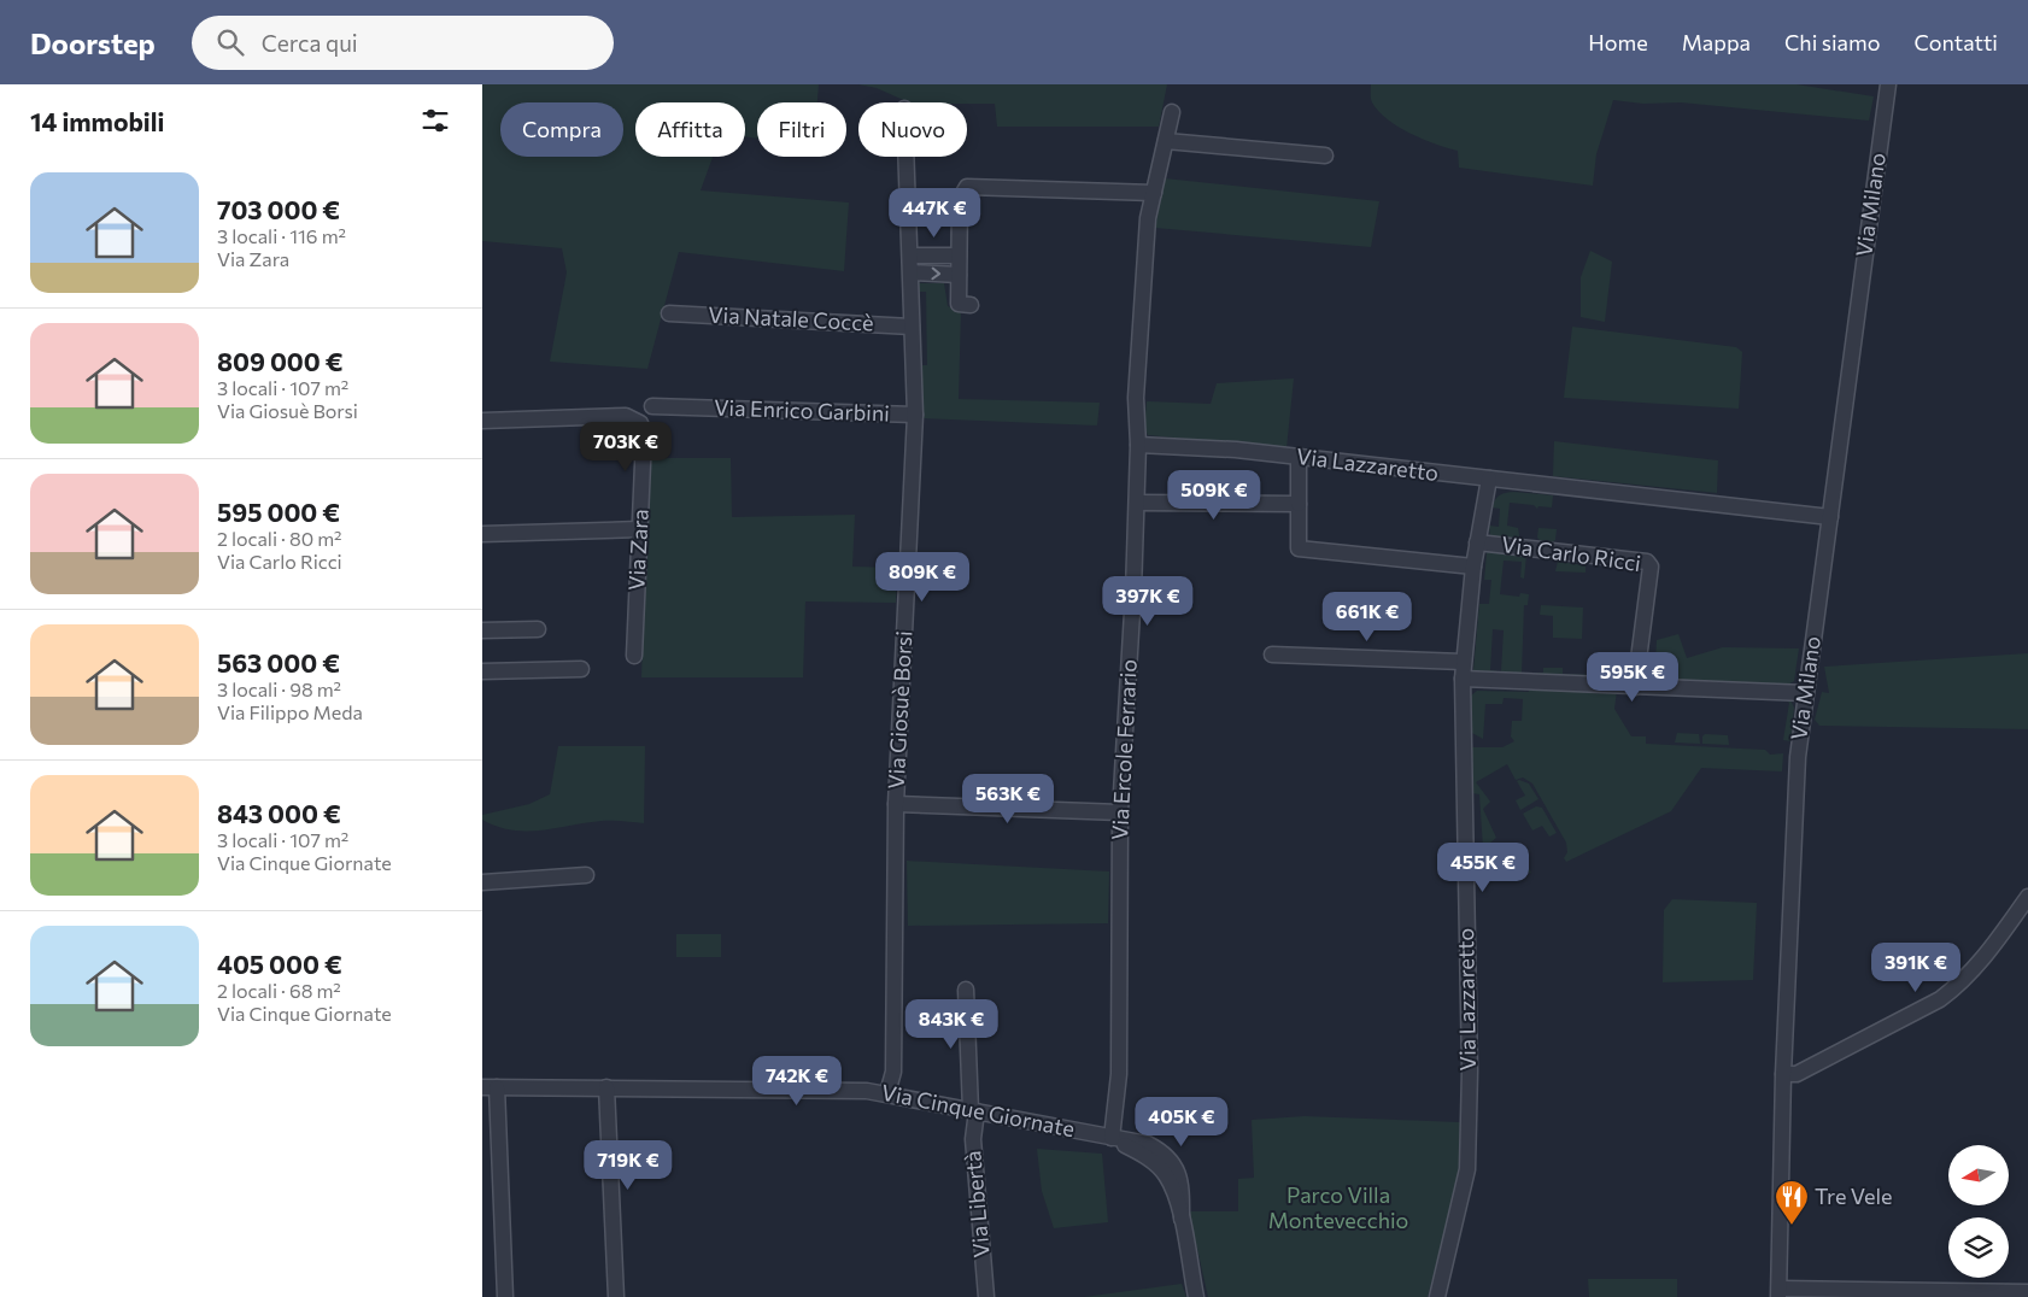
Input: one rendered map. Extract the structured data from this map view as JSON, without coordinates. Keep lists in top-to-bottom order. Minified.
{"streets":{"street":["Via Milano","Via Natale Coccè","Via Enrico Garbini","Via Lazzaretto","Via Zara","Via Carlo Ricci","Via Giosuè Borsi","Via Ercole Ferrario","Via Cinque Giornate","Via Libertà"]},"crossings":[["Via Milano","Via Lazzaretto"],["Via Natale Coccè","Via Giosuè Borsi"],["Via Enrico Garbini","Via Giosuè Borsi"],["Via Lazzaretto","Via Carlo Ricci"],["Via Lazzaretto","Via Ercole Ferrario"],["Via Giosuè Borsi","Via Cinque Giornate"],["Via Ercole Ferrario","Via Cinque Giornate"],["Via Cinque Giornate","Via Libertà"]],"parks":["Parco Villa Montevecchio"],"places":{"restaurant":["Tre Vele"]},"north":"left","page":{"header":"Doorstep","search":"Cerca qui","nav":["Home","Mappa","Chi siamo","Contatti"],"heading":"14 immobili","chip":["Compra","Affitta","Filtri","Nuovo"],"list":[{"name":"703 000 €","note":"3 locali · 116 m² · Via Zara"},{"name":"809 000 €","note":"3 locali · 107 m² · Via Giosuè Borsi"},{"name":"595 000 €","note":"2 locali · 80 m² · Via Carlo Ricci"},{"name":"563 000 €","note":"3 locali · 98 m² · Via Filippo Meda"},{"name":"843 000 €","note":"3 locali · 107 m² · Via Cinque Giornate"},{"name":"405 000 €","note":"2 locali · 68 m² · Via Cinque Giornate"}],"price":["447K €","703K €","509K €","809K €","397K €","661K €","595K €","563K €","455K €","391K €","843K €","742K €","405K €","719K €"]}}
